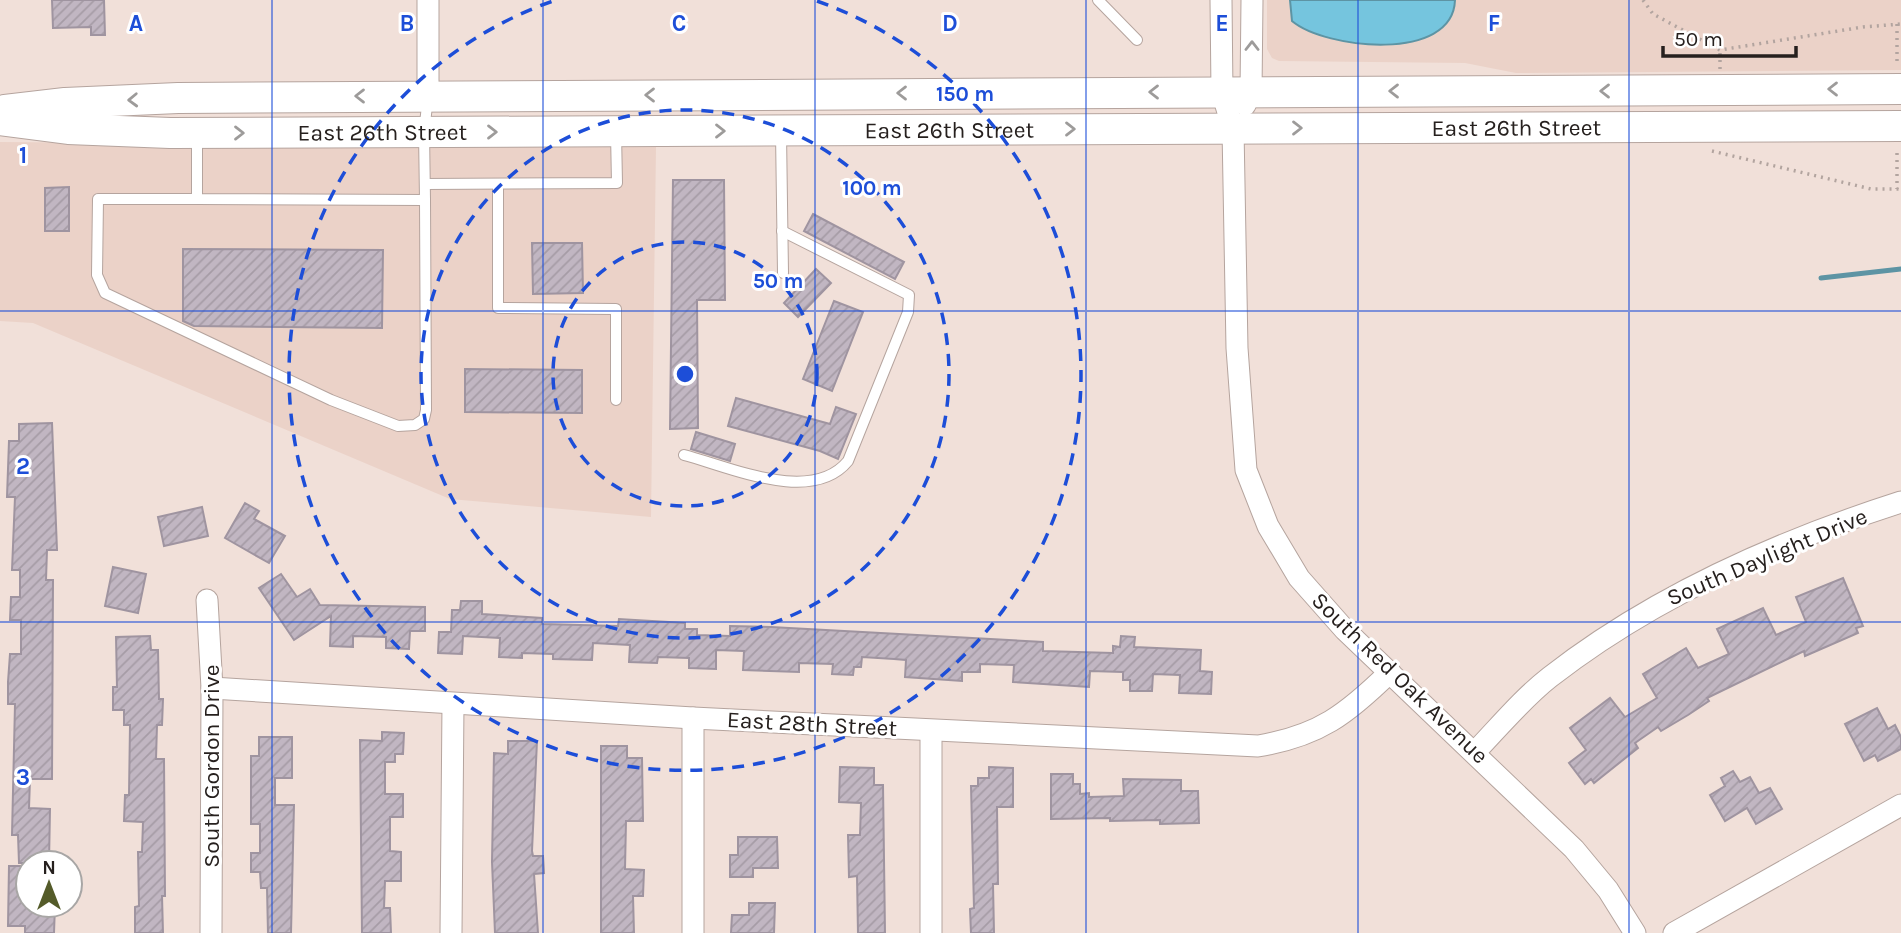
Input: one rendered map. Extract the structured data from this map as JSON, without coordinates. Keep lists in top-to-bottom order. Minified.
{"streets":{"main road":["East 26th Street"],"street":["South Daylight Drive","South Red Oak Avenue","East 28th Street","South Gordon Drive"]},"crossings":[["East 26th Street","South Red Oak Avenue"],["South Daylight Drive","South Red Oak Avenue"],["South Red Oak Avenue","East 28th Street"],["East 28th Street","South Gordon Drive"]],"scale_bar":"50 m","north":"top","grid":{"columns":["A","B","C","D","E","F"],"rows":["1","2","3"]},"rings":["150 m","100 m","50 m"]}
